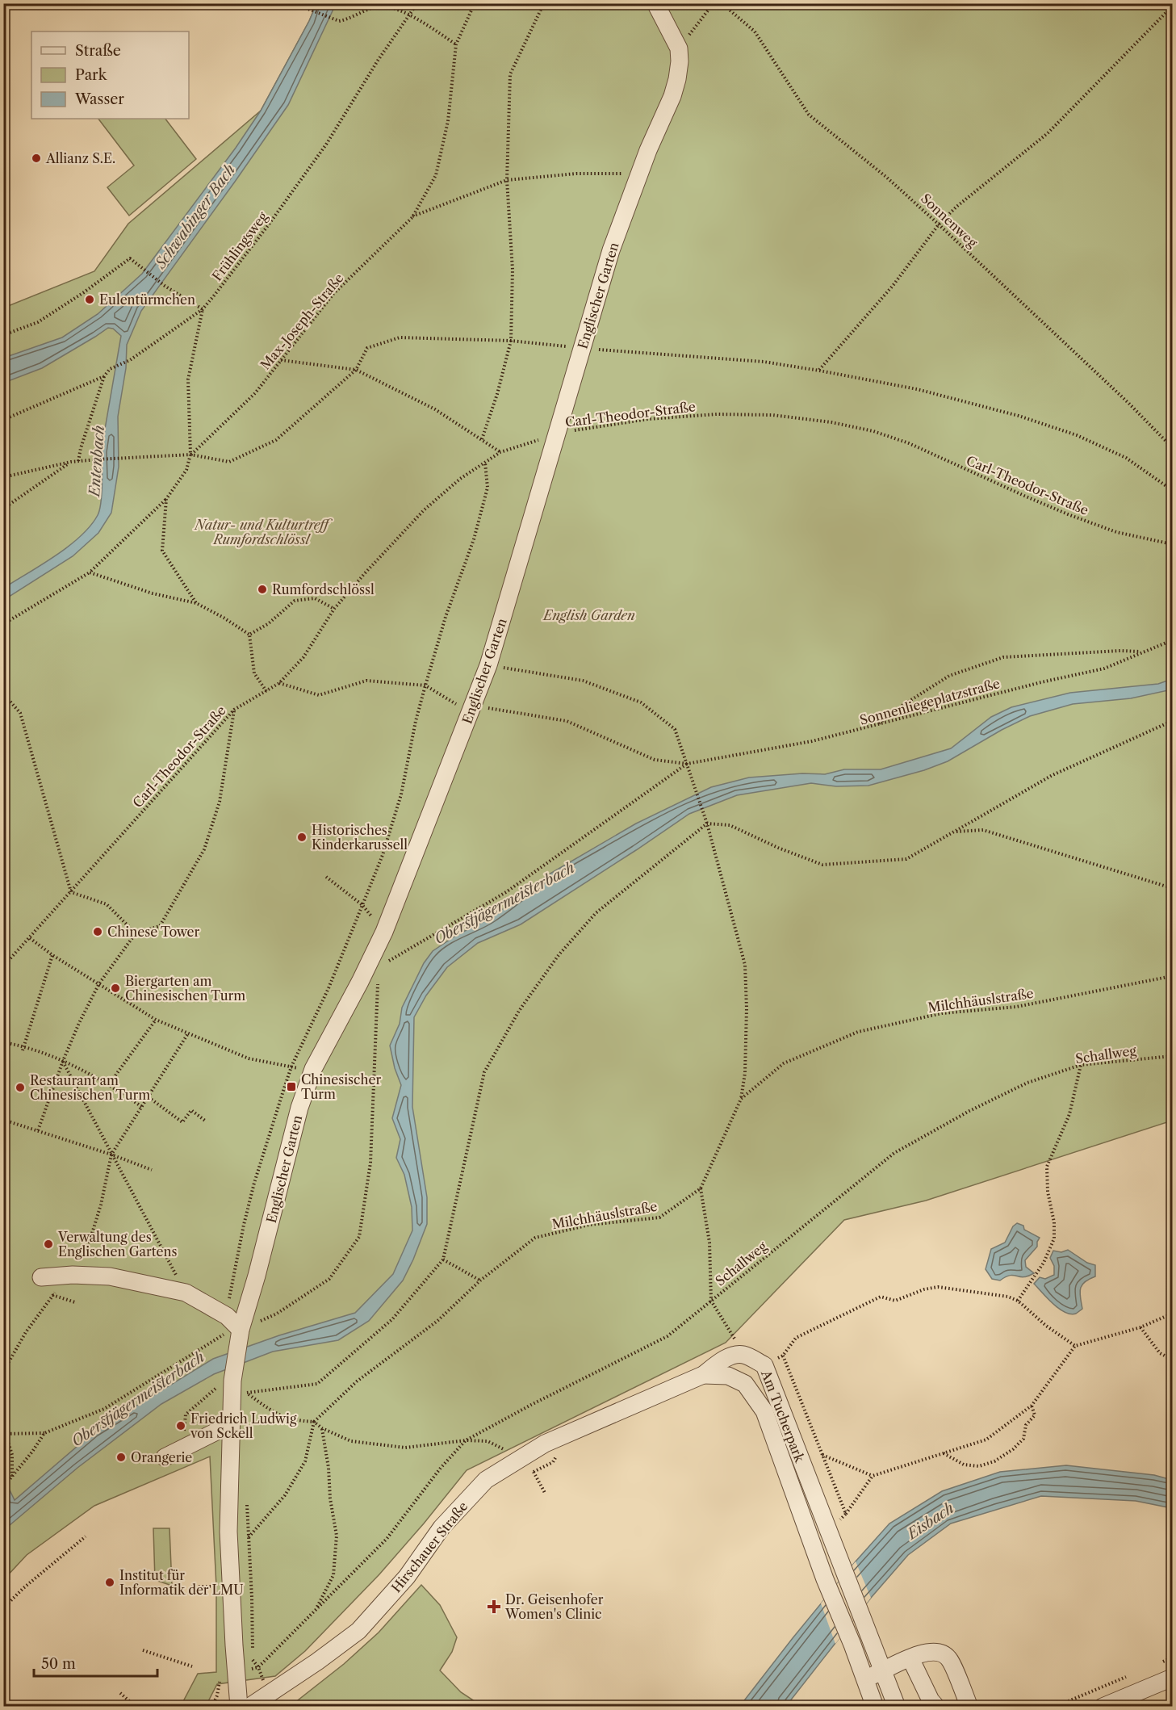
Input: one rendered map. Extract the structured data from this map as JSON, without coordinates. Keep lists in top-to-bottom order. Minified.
{"streets":{"street":["Englischer Garten","Am Tucherpark","Hirschauer Straße"],"path":["Sonnenweg","Frühlingsweg","Max-Joseph-Straße","Carl-Theodor-Straße","Sonnenliegeplatzstraße","Milchhäuslstraße","Schallweg"]},"crossings":[["Englischer Garten","Carl-Theodor-Straße"],["Milchhäuslstraße","Schallweg"],["Am Tucherpark","Hirschauer Straße"]],"water":["Schwabinger Bach","Entenbach","Oberstjägermeisterbach","Eisbach"],"parks":["Natur- und Kulturtreff Rumfordschlössl","English Garden"],"places":{"other":["Allianz S.E.","Eulentürmchen","Rumfordschlössl","Historisches Kinderkarussell","Chinese Tower","Biergarten am Chinesischen Turm","Restaurant am Chinesischen Turm","Verwaltung des Englischen Gartens","Friedrich Ludwig von Sckell","Orangerie","Institut für Informatik der LMU"],"transit":["Chinesischer Turm"],"health":["Dr. Geisenhofer Women's Clinic"]},"legend":["Straße","Park","Wasser"],"scale_bar":"50 m"}
